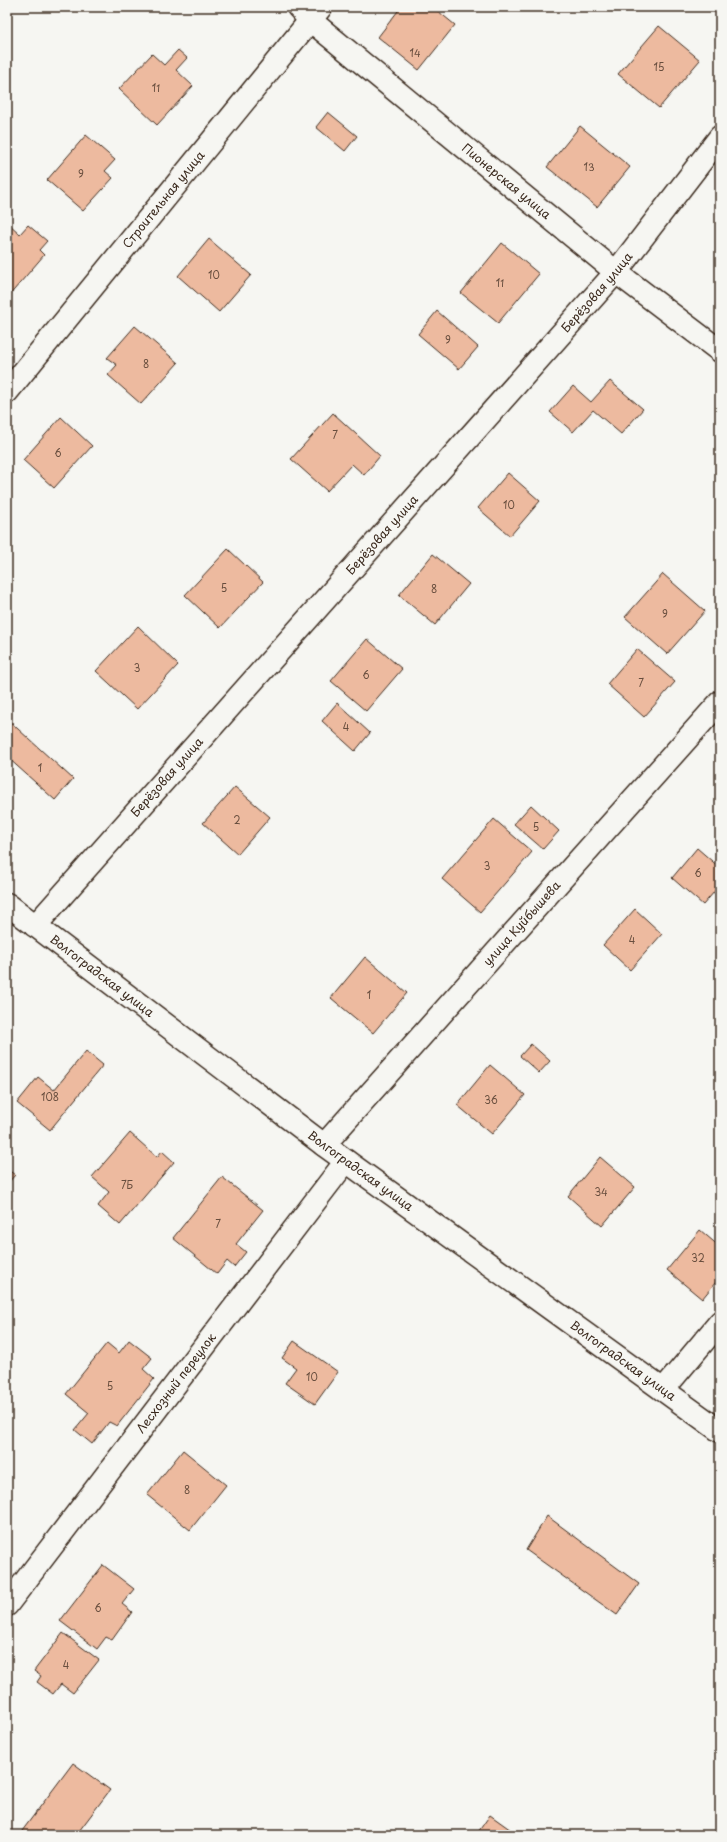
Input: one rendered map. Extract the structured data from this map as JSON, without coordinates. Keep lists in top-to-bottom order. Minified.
{"streets":{"street":["Пионерская улица","Строительная улица","Берёзовая улица","улица Куйбышева","Волгоградская улица","Лесхозный переулок"]},"crossings":[["Пионерская улица","Строительная улица"],["Пионерская улица","Берёзовая улица"],["Берёзовая улица","Волгоградская улица"],["улица Куйбышева","Волгоградская улица"],["Волгоградская улица","Лесхозный переулок"]],"house_numbers":["14","15","11","13","9","10","11","9","8","7","6","10","5","8","9","3","6","7","4","1","2","5","3","6","4","1","108","36","7Б","34","7","32","10","5","8","6","4"]}
